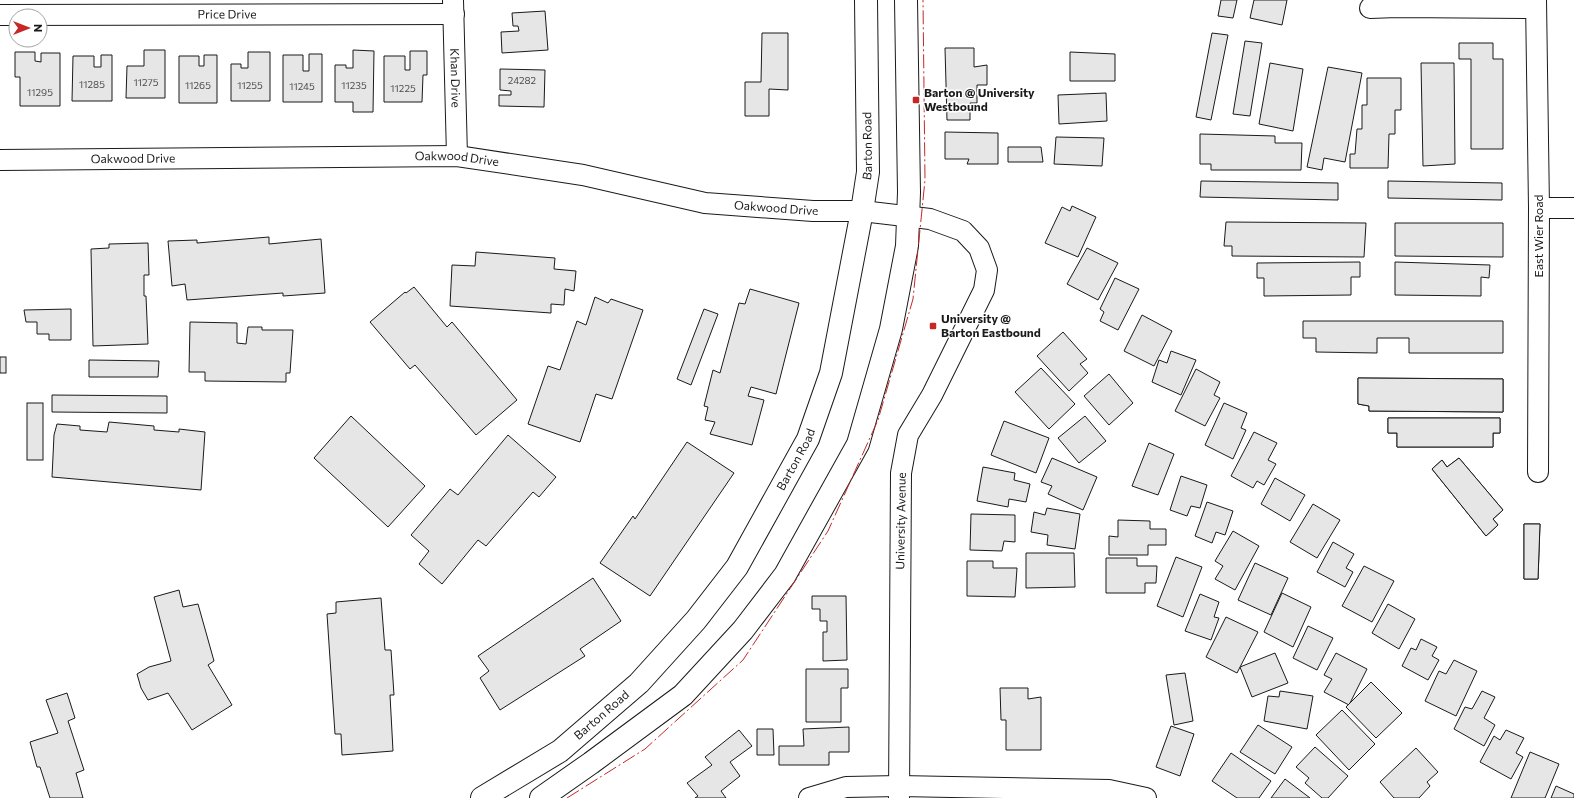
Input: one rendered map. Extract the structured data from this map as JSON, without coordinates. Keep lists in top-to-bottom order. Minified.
{"streets":{"main road":["Barton Road"],"street":["Price Drive","Khan Drive","Oakwood Drive","East Wier Road","University Avenue"]},"crossings":[["Price Drive","Khan Drive"],["Khan Drive","Oakwood Drive"],["Barton Road","Oakwood Drive"],["Oakwood Drive","University Avenue"]],"places":{"transit":["Barton @ University Westbound","University @ Barton Eastbound"]},"house_numbers":["24282","11275","11285","11265","11255","11235","11245","11225","11295"],"north":"right"}
